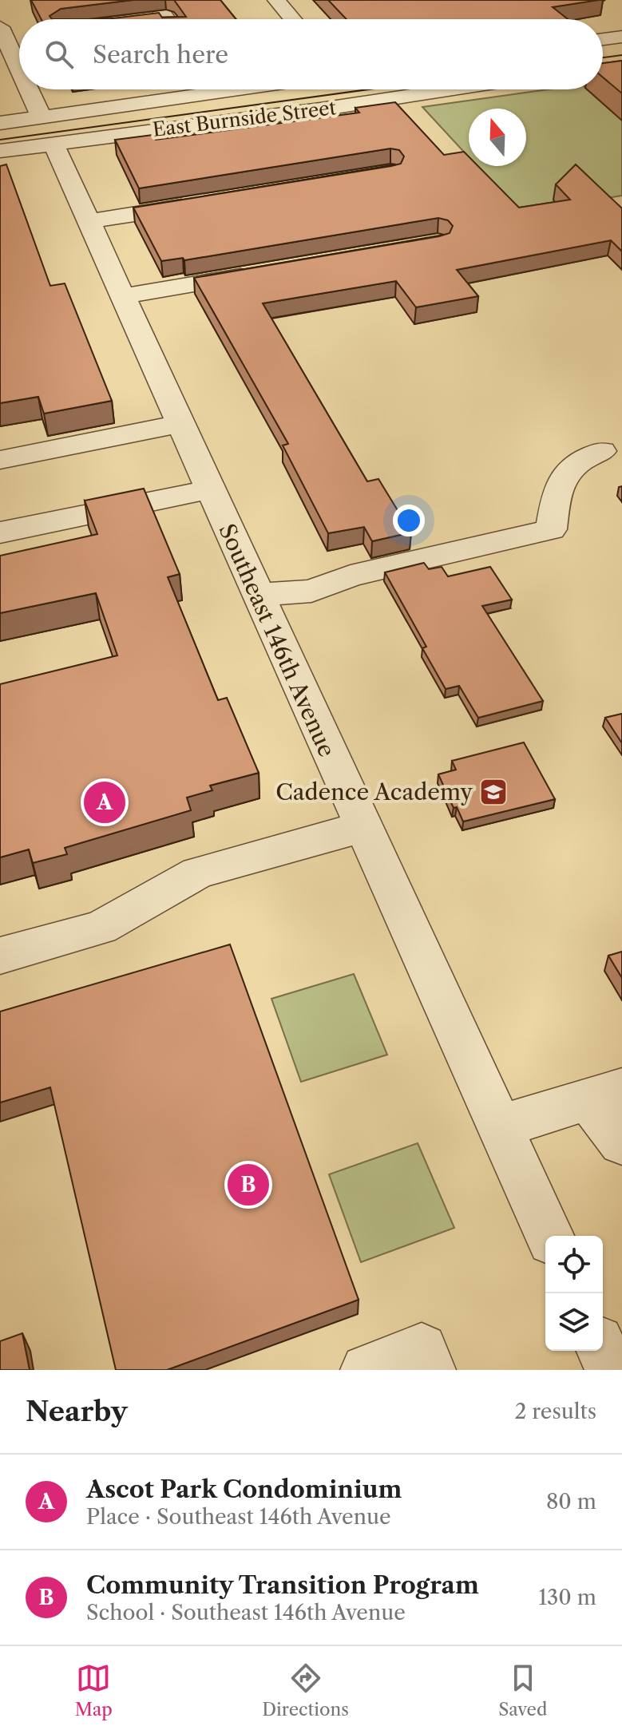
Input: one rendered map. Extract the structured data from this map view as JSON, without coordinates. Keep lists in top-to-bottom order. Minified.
{"streets":{"street":["East Burnside Street","Southeast 146th Avenue"]},"crossings":[["East Burnside Street","Southeast 146th Avenue"]],"places":{"school or university":["Cadence Academy"]},"north":"top","page":{"search":"Search here","pins":["A","B"],"heading":["Nearby","2 results"],"list":[{"mark":"A","name":"Ascot Park Condominium","note":"Place · Southeast 146th Avenue","value":"80 m"},{"mark":"B","name":"Community Transition Program","note":"School · Southeast 146th Avenue","value":"130 m"}],"nav":["Map","Directions","Saved"]}}
